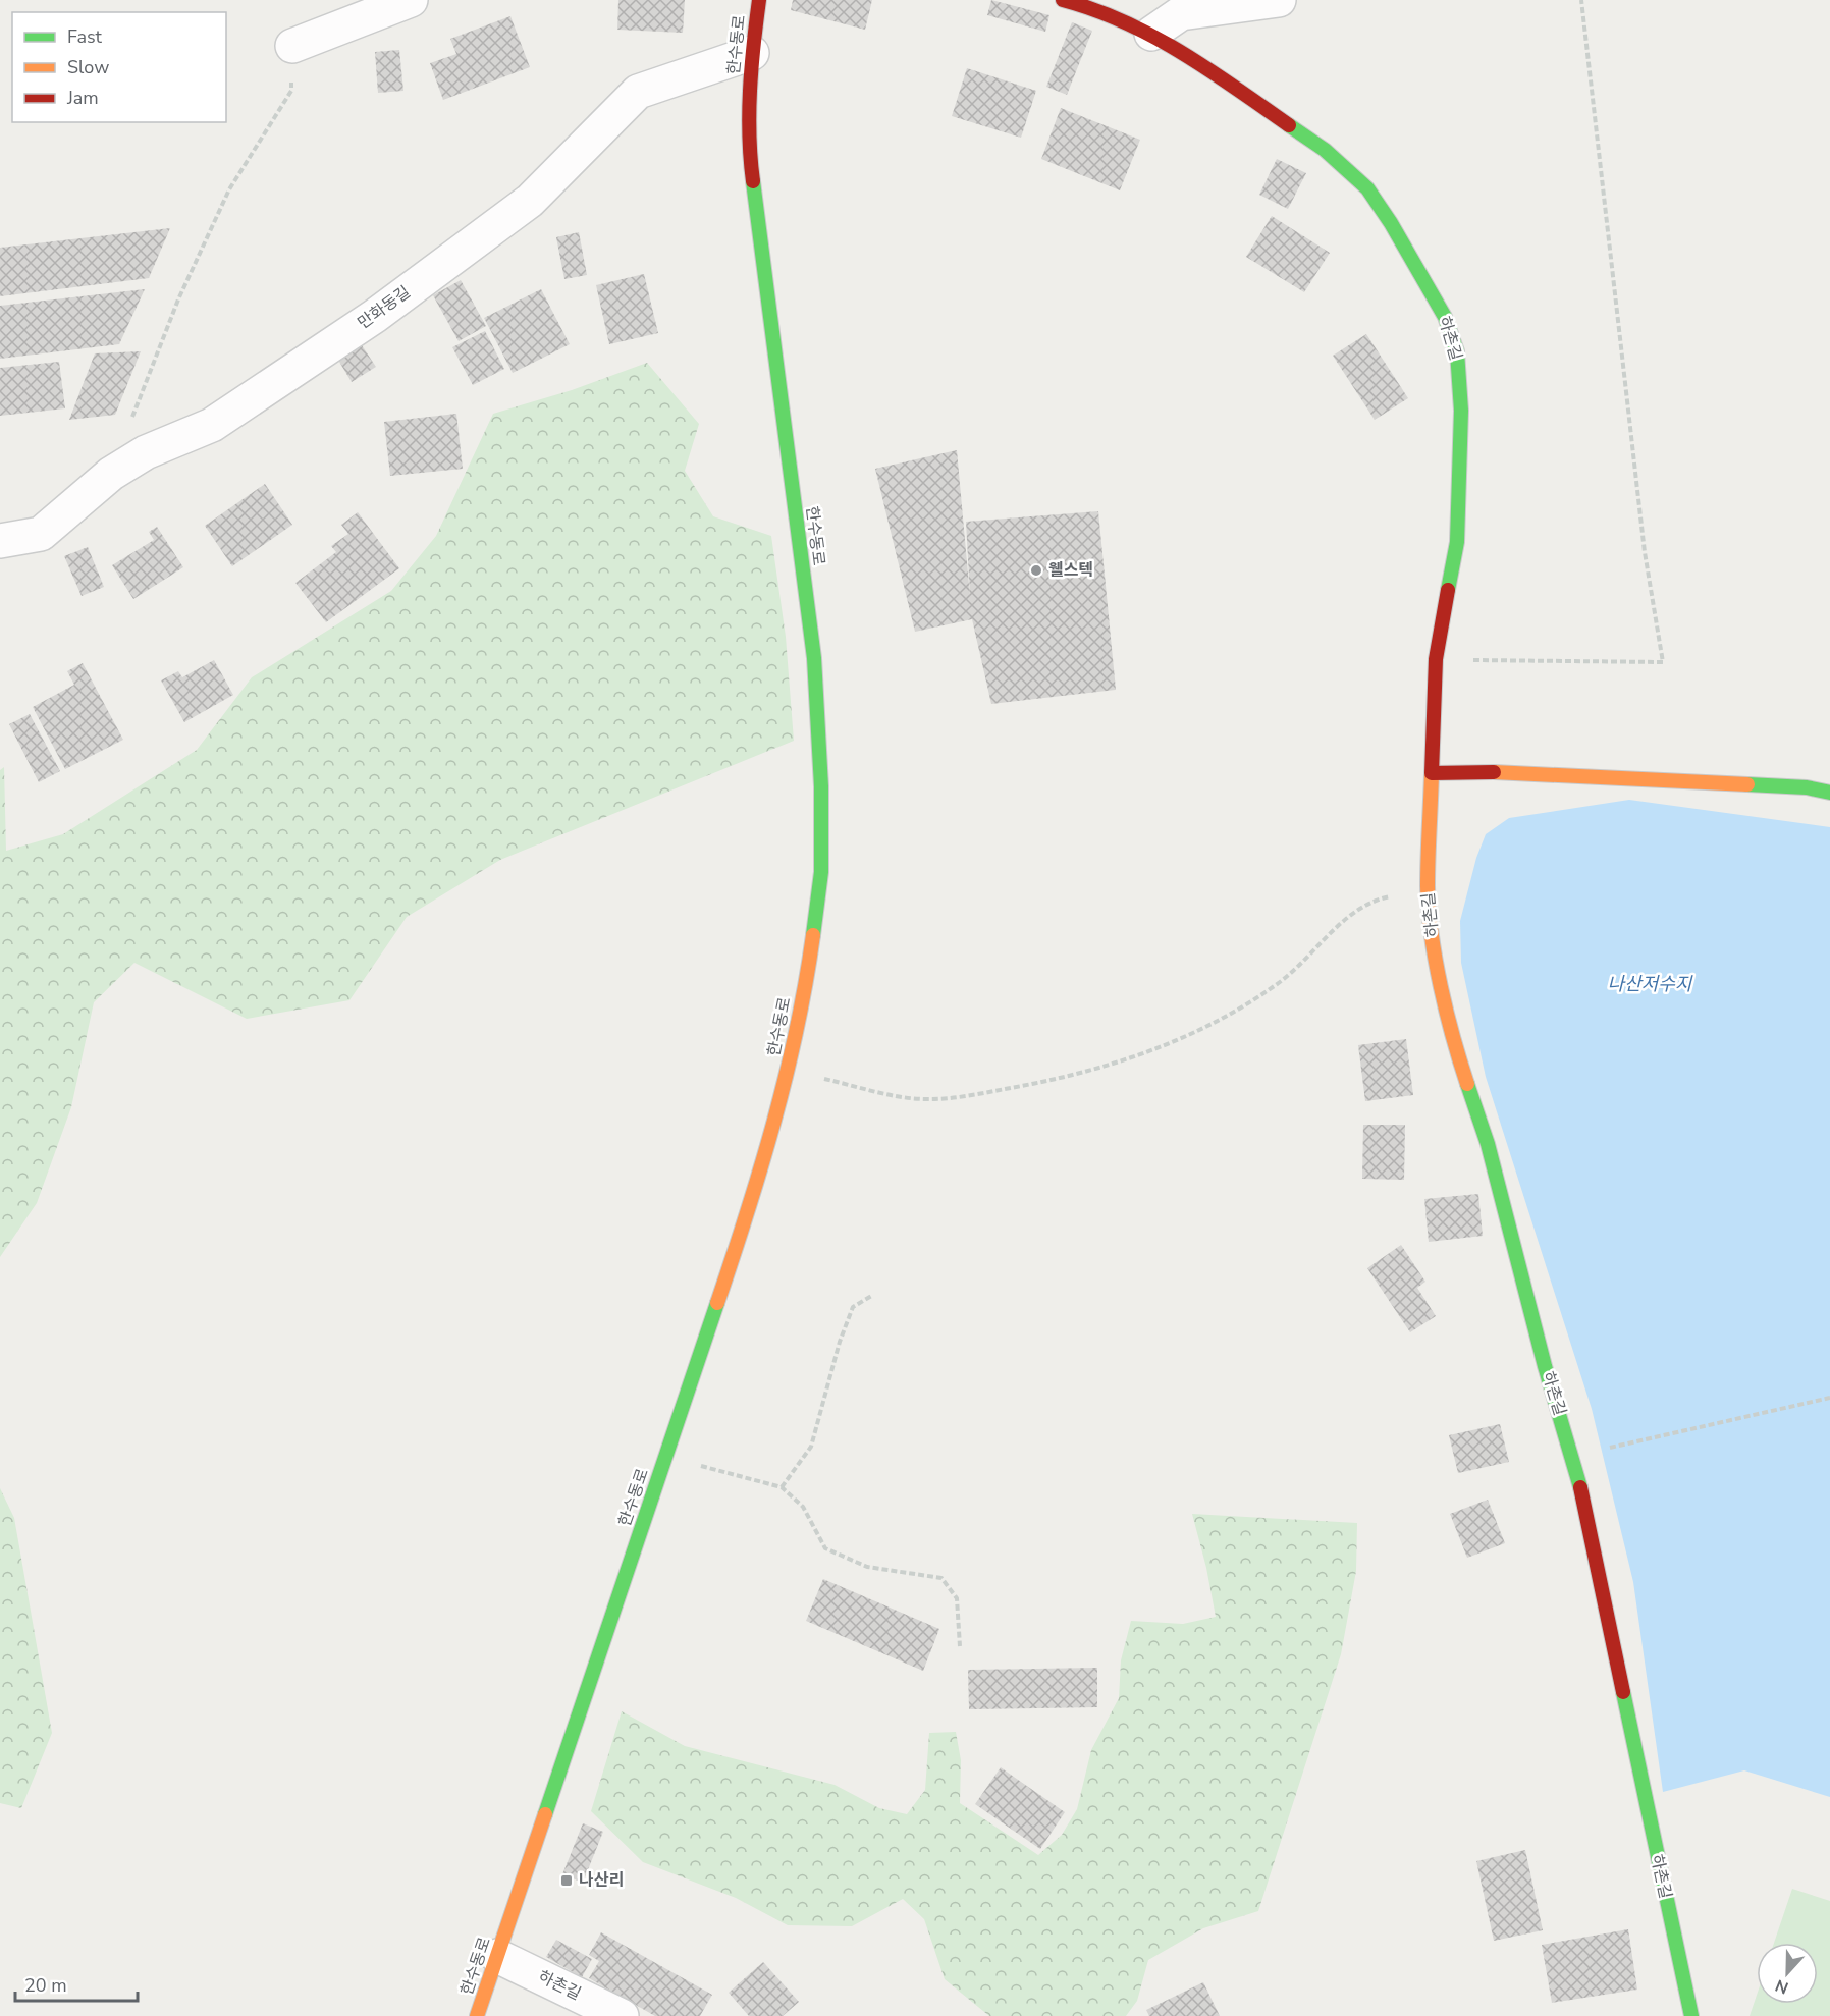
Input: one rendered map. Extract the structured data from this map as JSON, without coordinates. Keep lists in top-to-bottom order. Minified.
{"streets":{"street":["한수동로","만화동길","하촌길"]},"crossings":[["한수동로","만화동길"],["한수동로","하촌길"]],"water":["나산저수지"],"places":{"other":["웰스텍"],"transit":["나산리"]},"legend":["Fast","Slow","Jam"],"scale_bar":"20 m","north":"bottom"}
